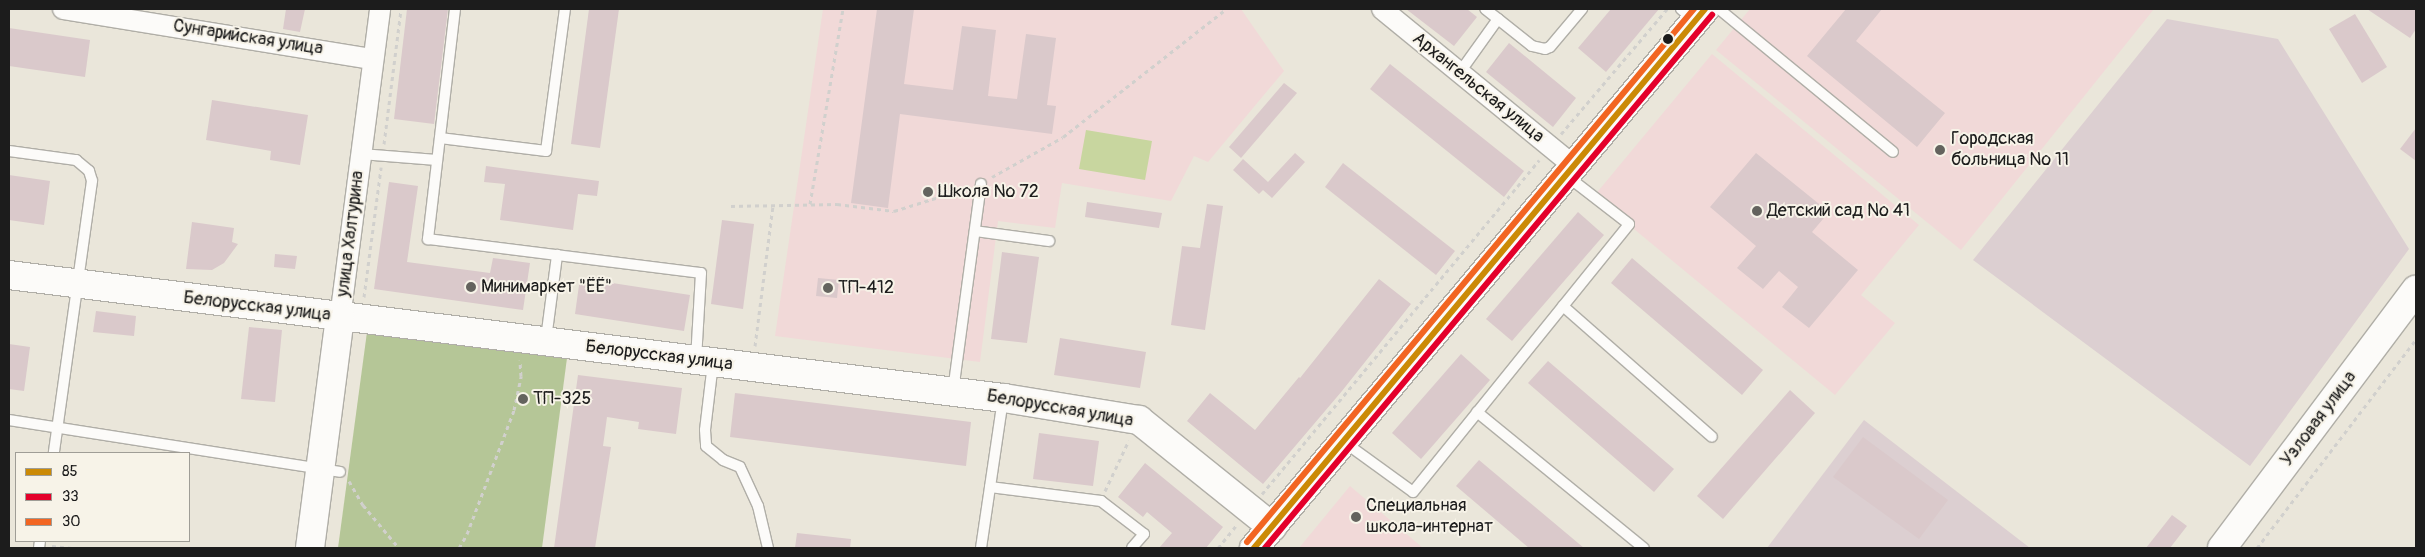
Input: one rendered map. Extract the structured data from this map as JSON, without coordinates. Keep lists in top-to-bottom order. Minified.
{"streets":{"street":["Сунгарийская улица","Архангельская улица","улица Халтурина","Белорусская улица","Узловая улица"]},"crossings":[["Сунгарийская улица","улица Халтурина"],["улица Халтурина","Белорусская улица"]],"places":["Городская больница № 11","Школа № 72","Детский сад № 41","Минимаркет \"ЁЁ\"","ТП-412","ТП-325","Специальная школа-интернат"],"lines":["transit line 85","transit line 30","transit line 33"],"legend":["85","33","30"]}
